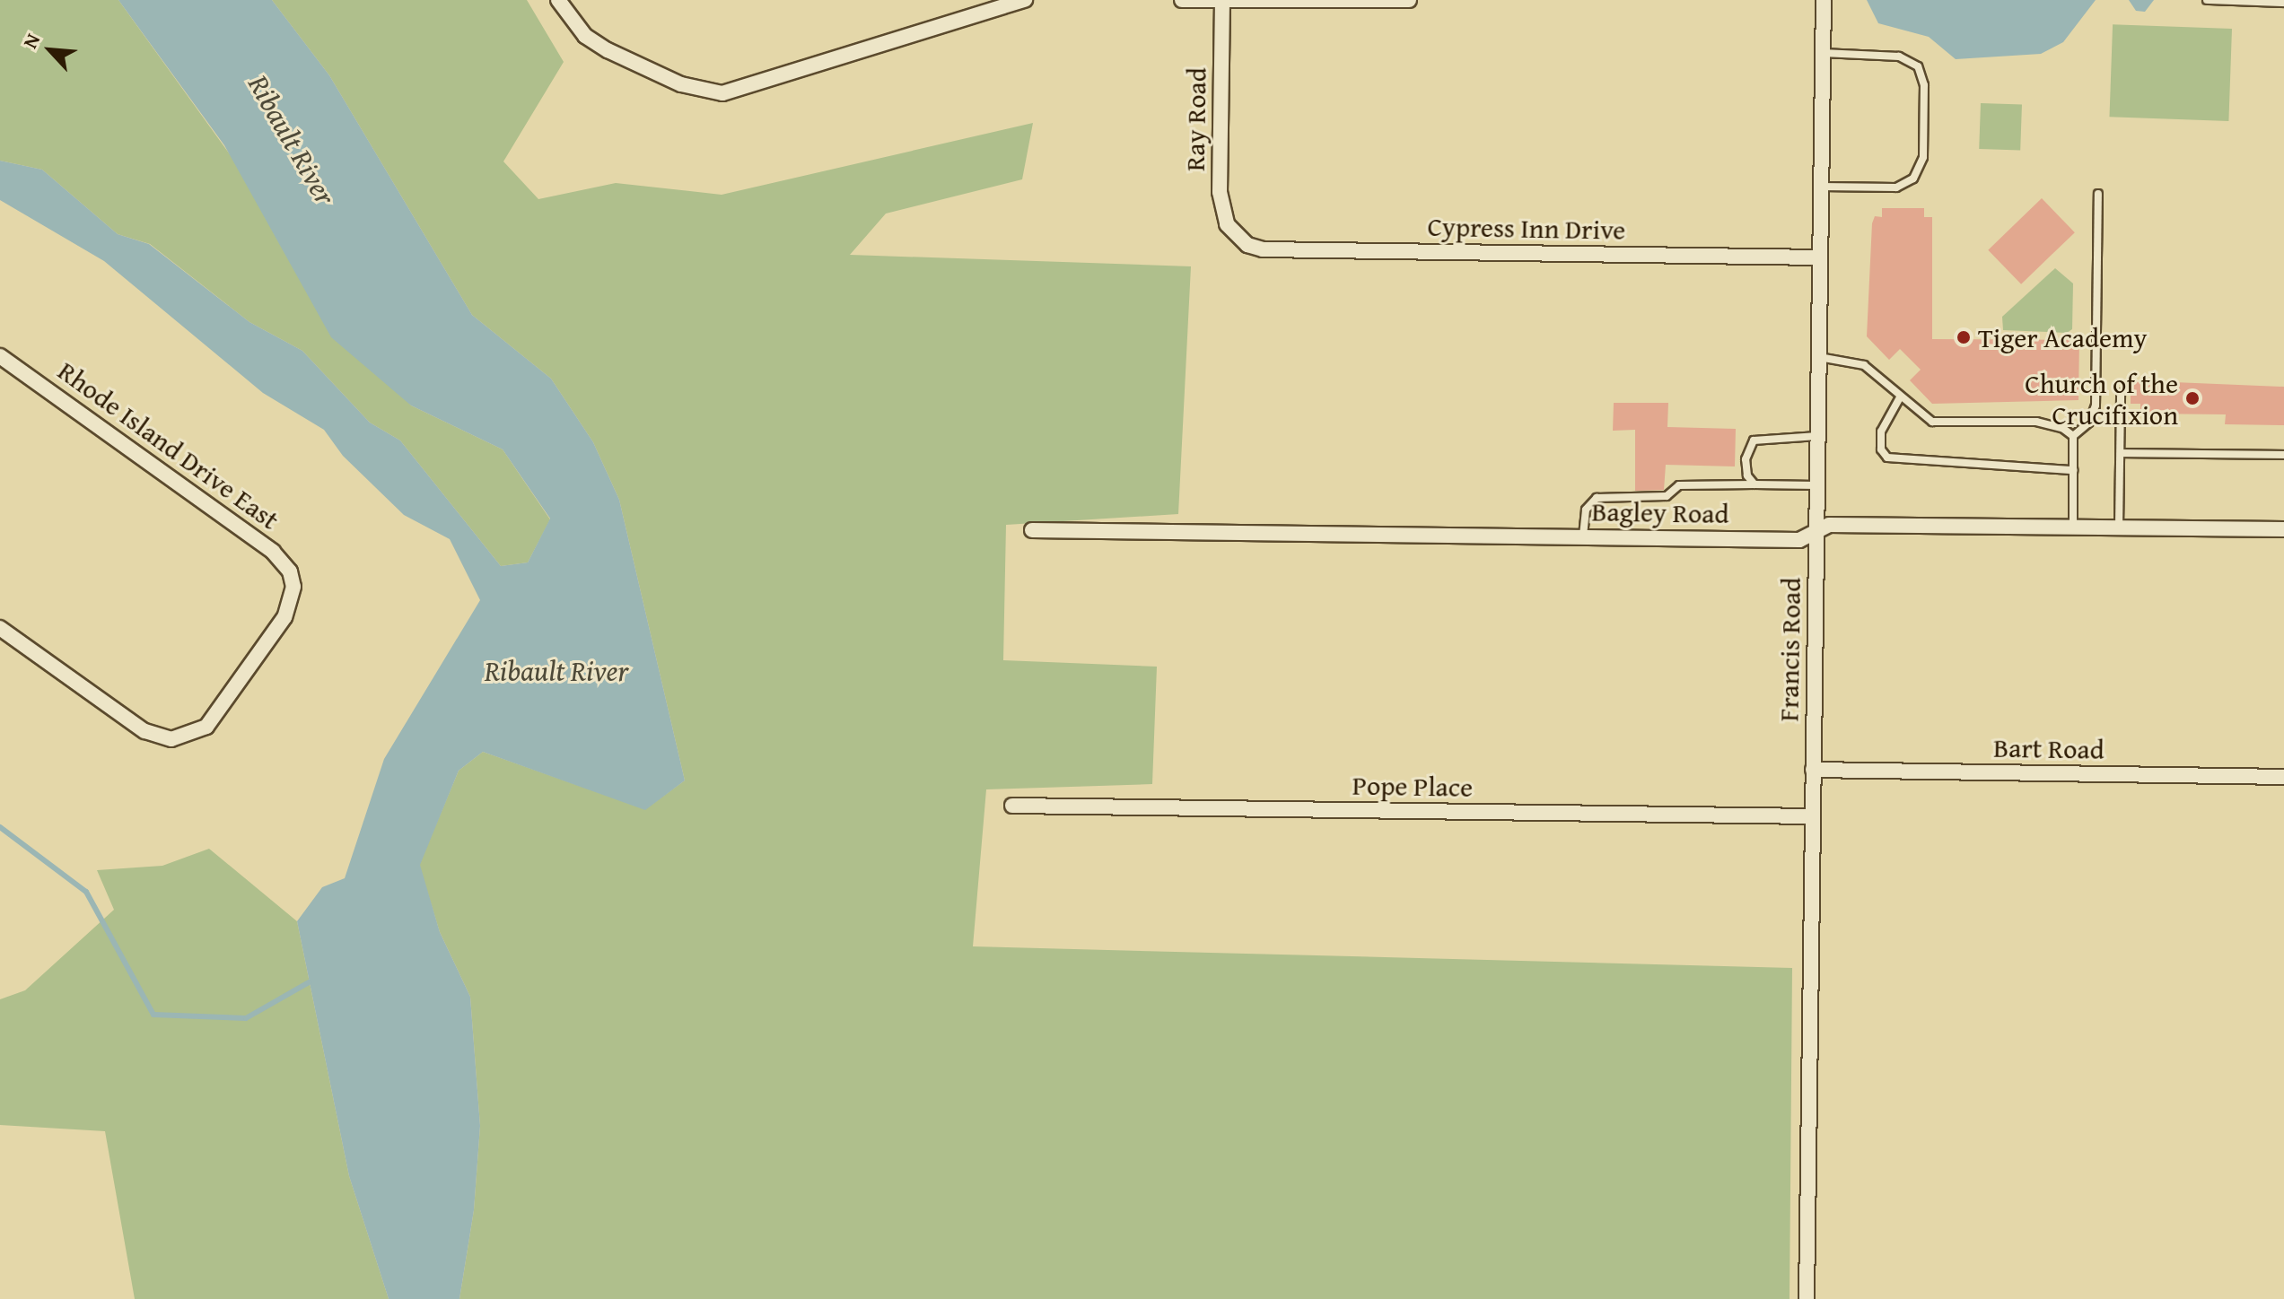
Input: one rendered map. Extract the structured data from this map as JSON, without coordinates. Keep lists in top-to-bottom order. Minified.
{"streets":{"street":["Ray Road","Cypress Inn Drive","Rhode Island Drive East","Bagley Road","Francis Road","Bart Road","Pope Place"]},"crossings":[["Ray Road","Cypress Inn Drive"],["Cypress Inn Drive","Francis Road"],["Bagley Road","Francis Road"],["Francis Road","Bart Road"],["Francis Road","Pope Place"]],"water":["Ribault River"],"places":["Tiger Academy","Church of the Crucifixion"],"north":"top left"}
